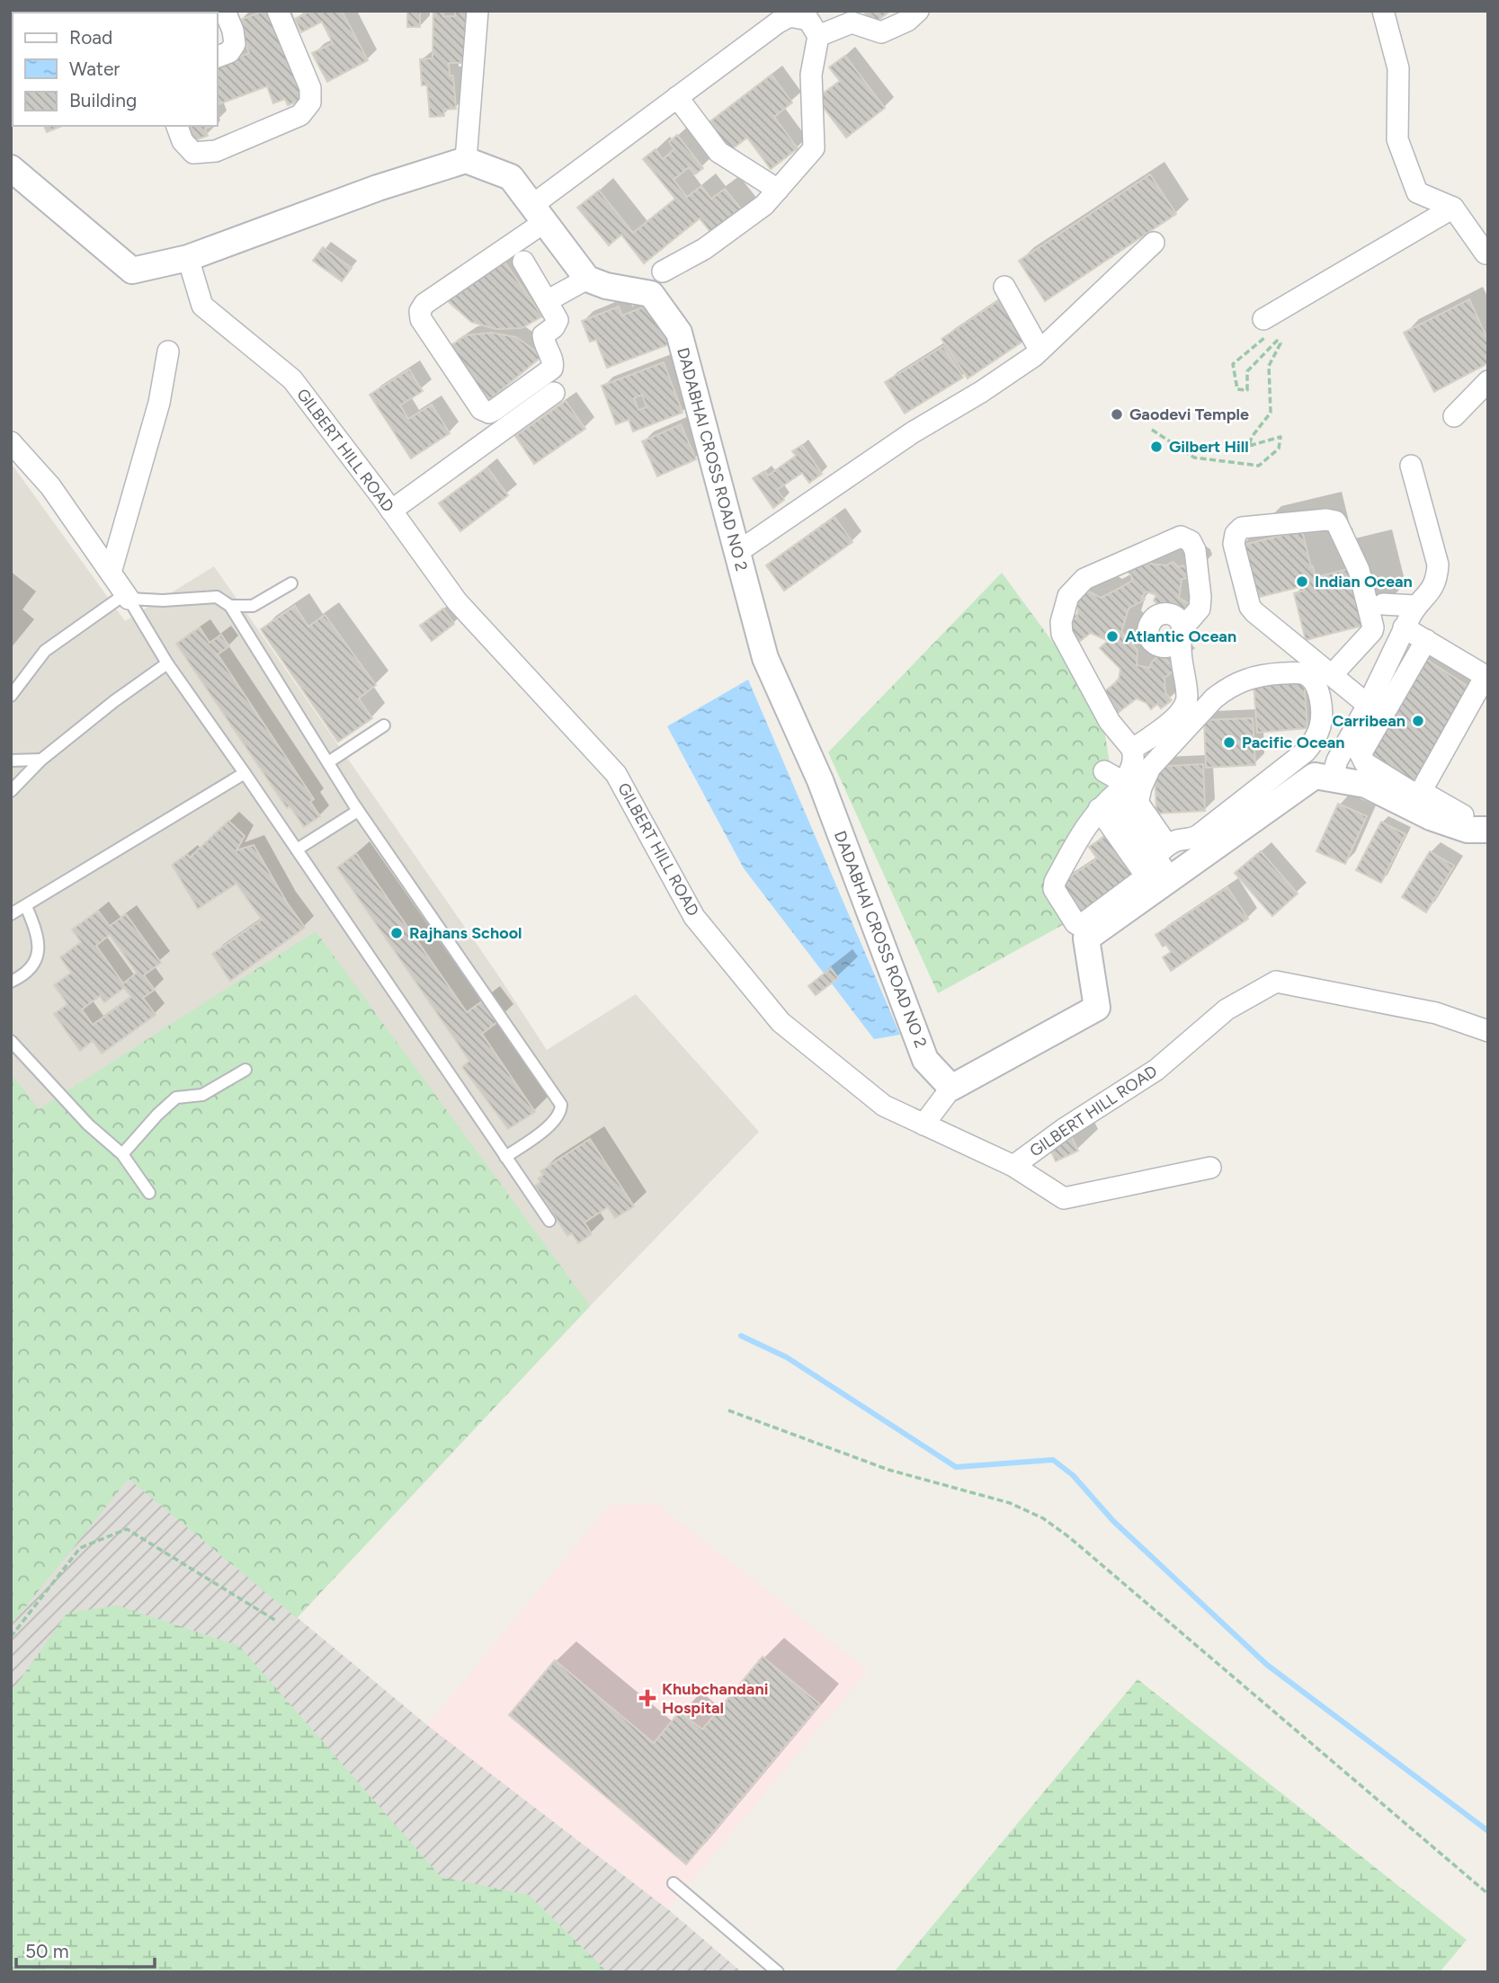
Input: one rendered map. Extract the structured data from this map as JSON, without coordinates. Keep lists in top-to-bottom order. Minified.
{"streets":{"street":["GILBERT HILL ROAD","DADABHAI CROSS ROAD NO 2"]},"places":{"other":["Gaodevi Temple","Gilbert Hill","Indian Ocean","Atlantic Ocean","Carribean","Pacific Ocean","Rajhans School"],"health":["Khubchandani Hospital"]},"legend":["Road","Water","Building"],"scale_bar":"50 m"}
